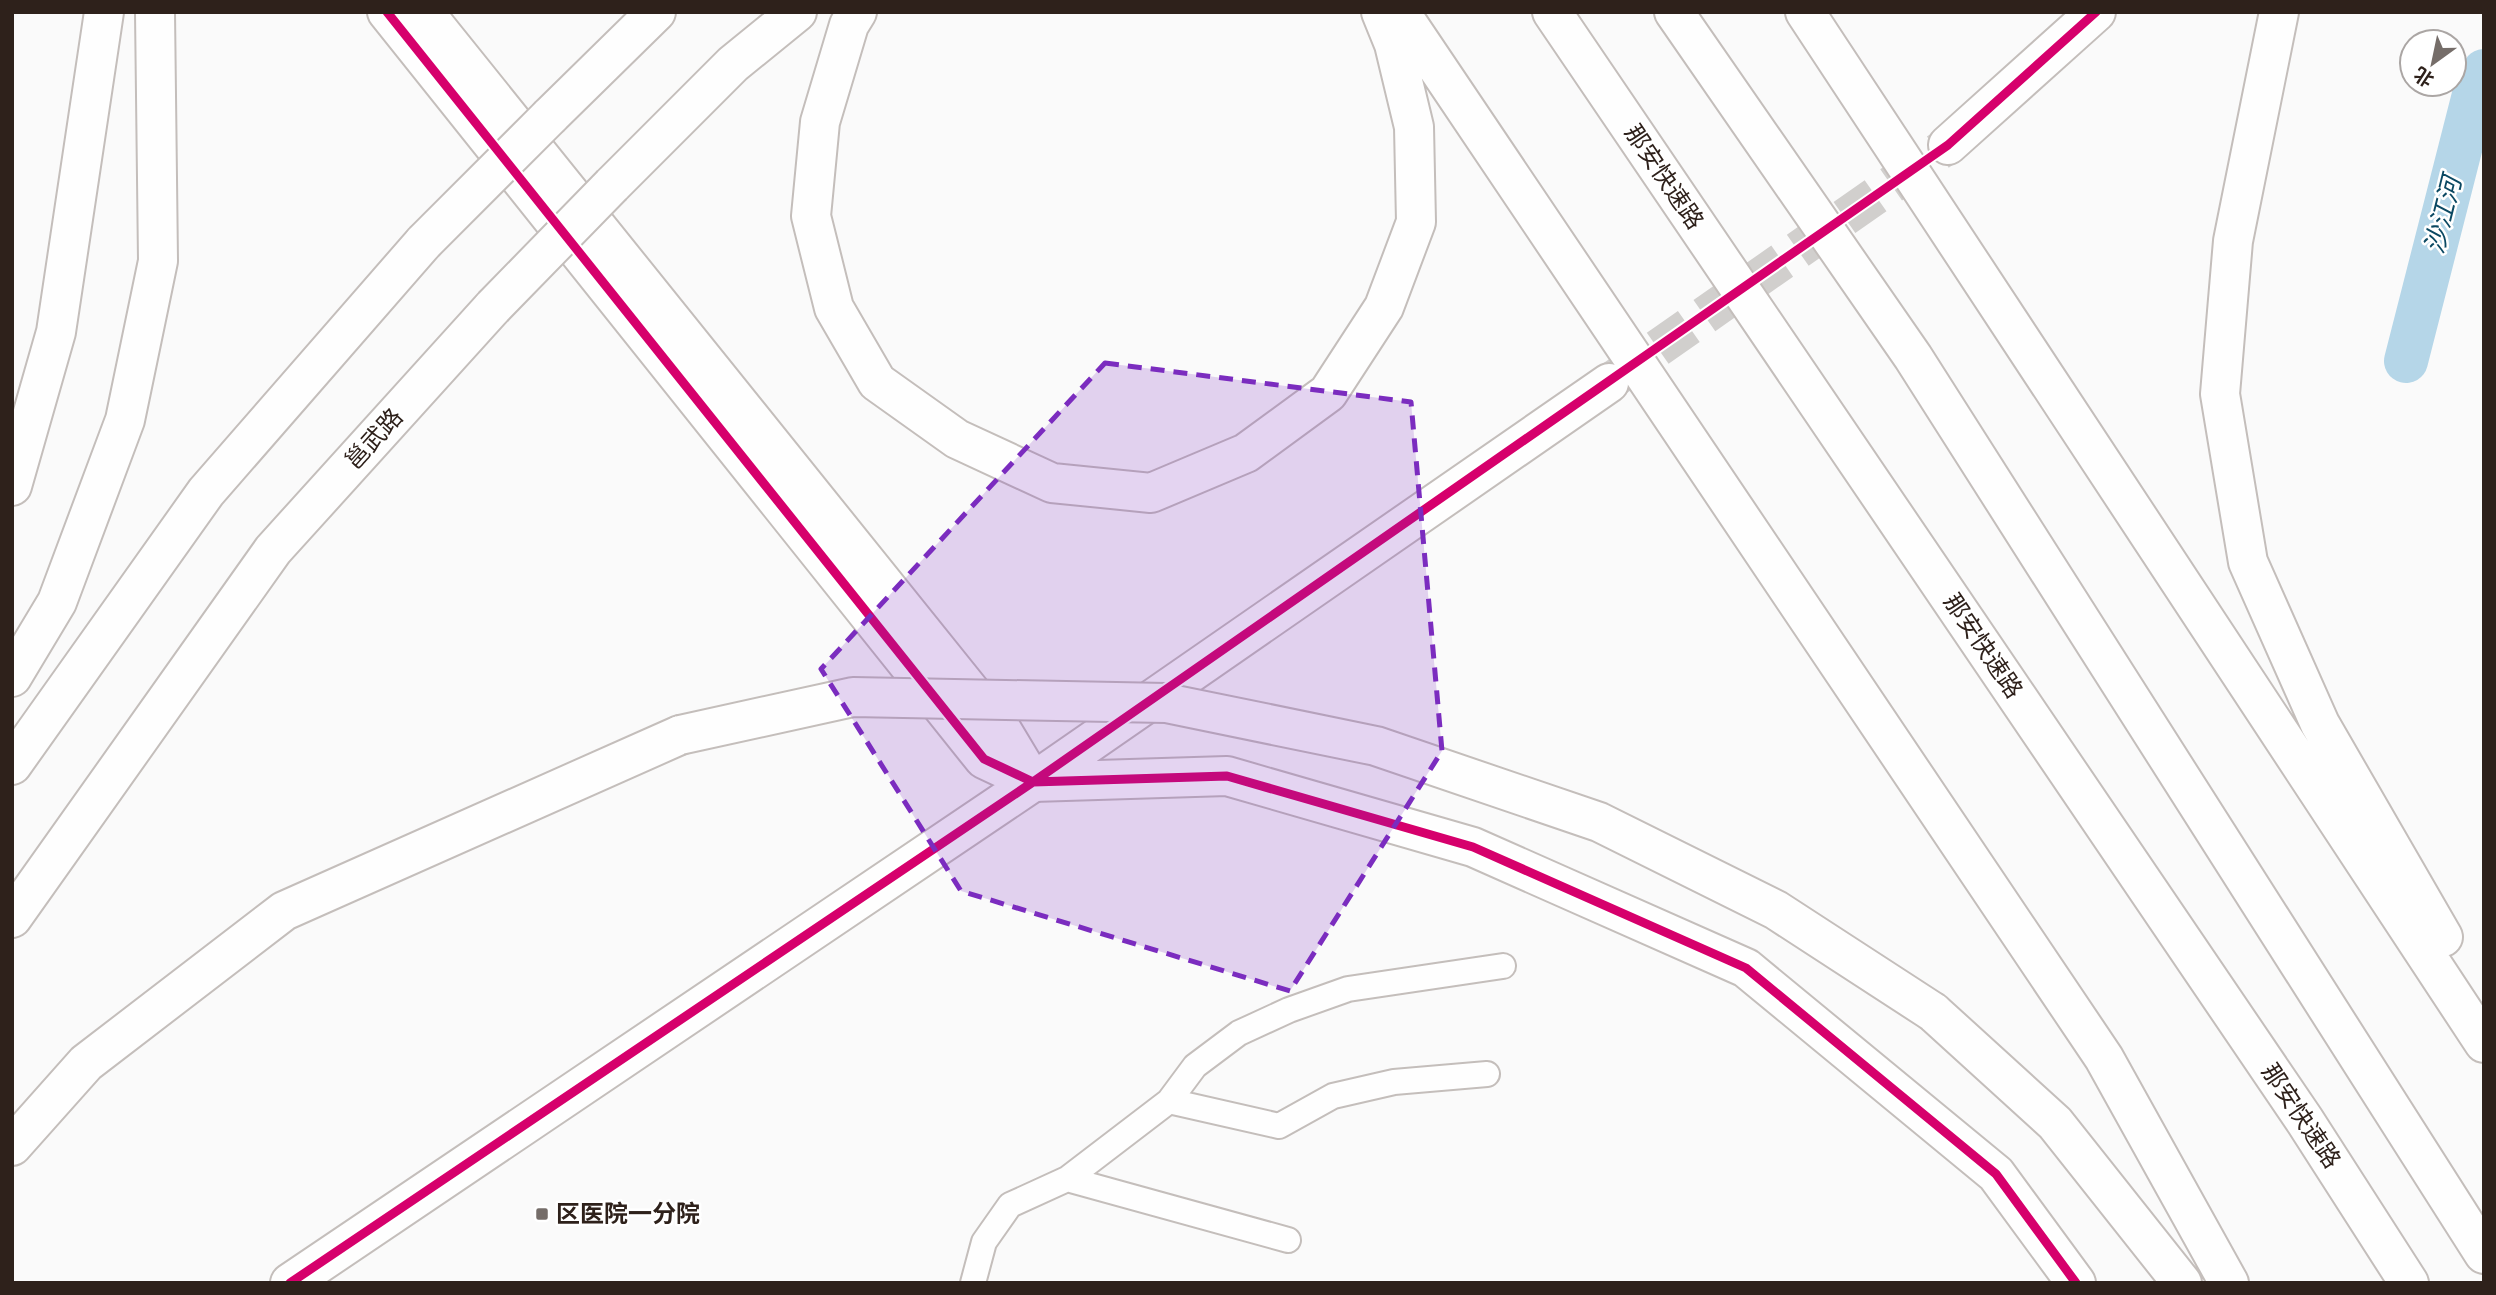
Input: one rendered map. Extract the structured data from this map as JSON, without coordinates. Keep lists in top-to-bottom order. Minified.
{"streets":{"main road":["那安快速路","邕武路"]},"water":["沙江河"],"places":{"transit":["区医院一分院"]},"north":"bottom left"}
